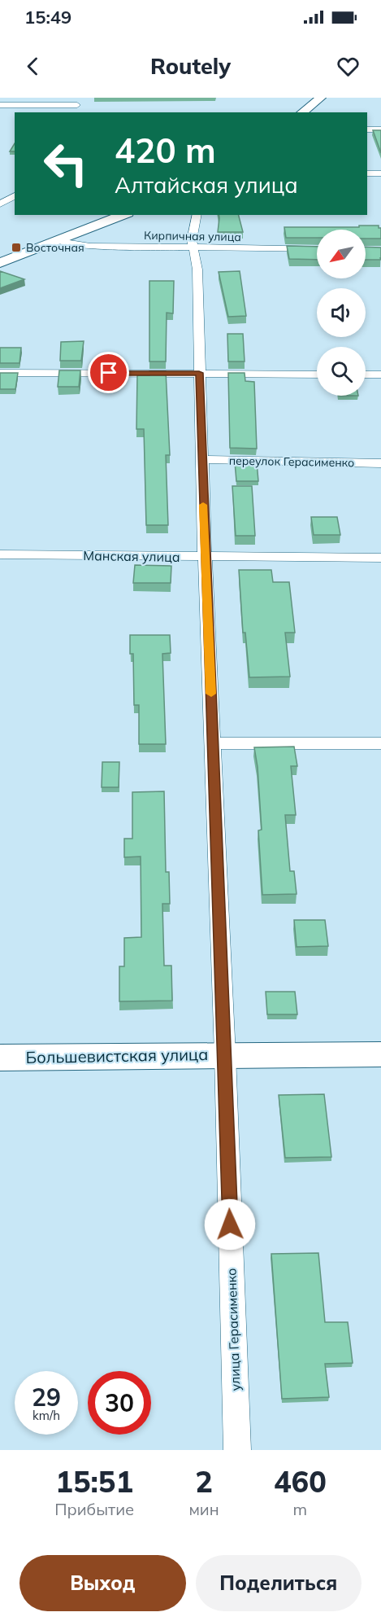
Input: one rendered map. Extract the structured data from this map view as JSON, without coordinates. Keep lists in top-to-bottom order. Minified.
{"streets":{"main road":["Большевистская улица"],"street":["Кирпичная улица","переулок Герасименко","Манская улица","улица Герасименко"]},"crossings":[["Кирпичная улица","улица Герасименко"],["переулок Герасименко","улица Герасименко"],["Манская улица","улица Герасименко"],["Большевистская улица","улица Герасименко"]],"places":{"transit":["Восточная"]},"north":"bottom left","page":{"status":"15:49","header":"Routely","turn":["420 m","Алтайская улица"],"speed":"29 km/h","limit":"30","eta":["15:51","Прибытие","2","мин","460","m"],"buttons":["Выход","Поделиться"]}}
